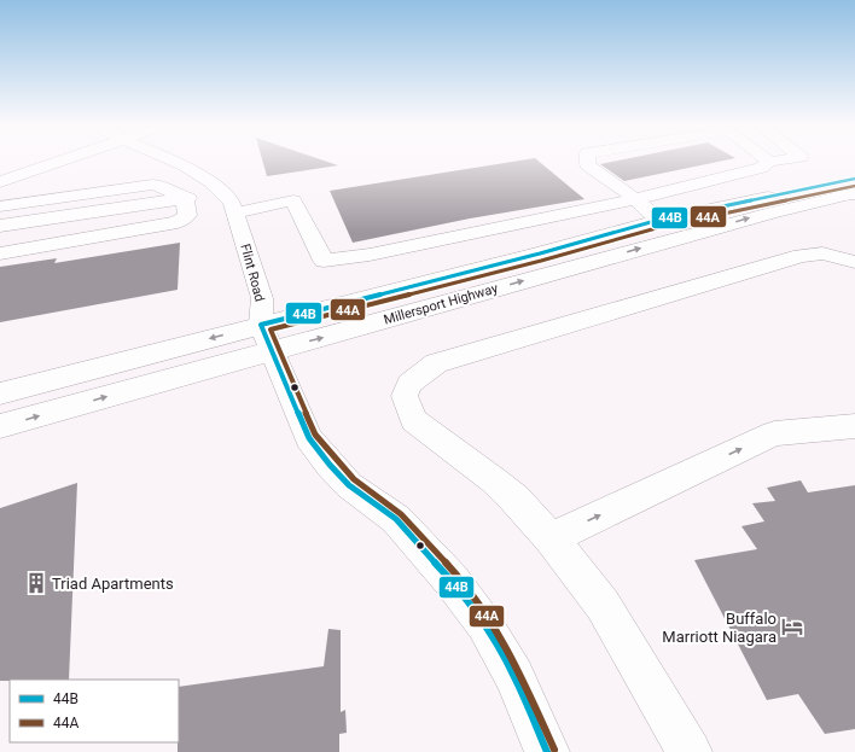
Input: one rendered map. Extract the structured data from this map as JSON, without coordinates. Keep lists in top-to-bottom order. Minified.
{"streets":{"main road":["Flint Road","Millersport Highway"]},"crossings":[["Flint Road","Millersport Highway"]],"places":{"building":["Triad Apartments"],"hotel":["Buffalo Marriott Niagara"]},"lines":["transit line 44B","transit line 44A"],"legend":["44B","44A"]}
